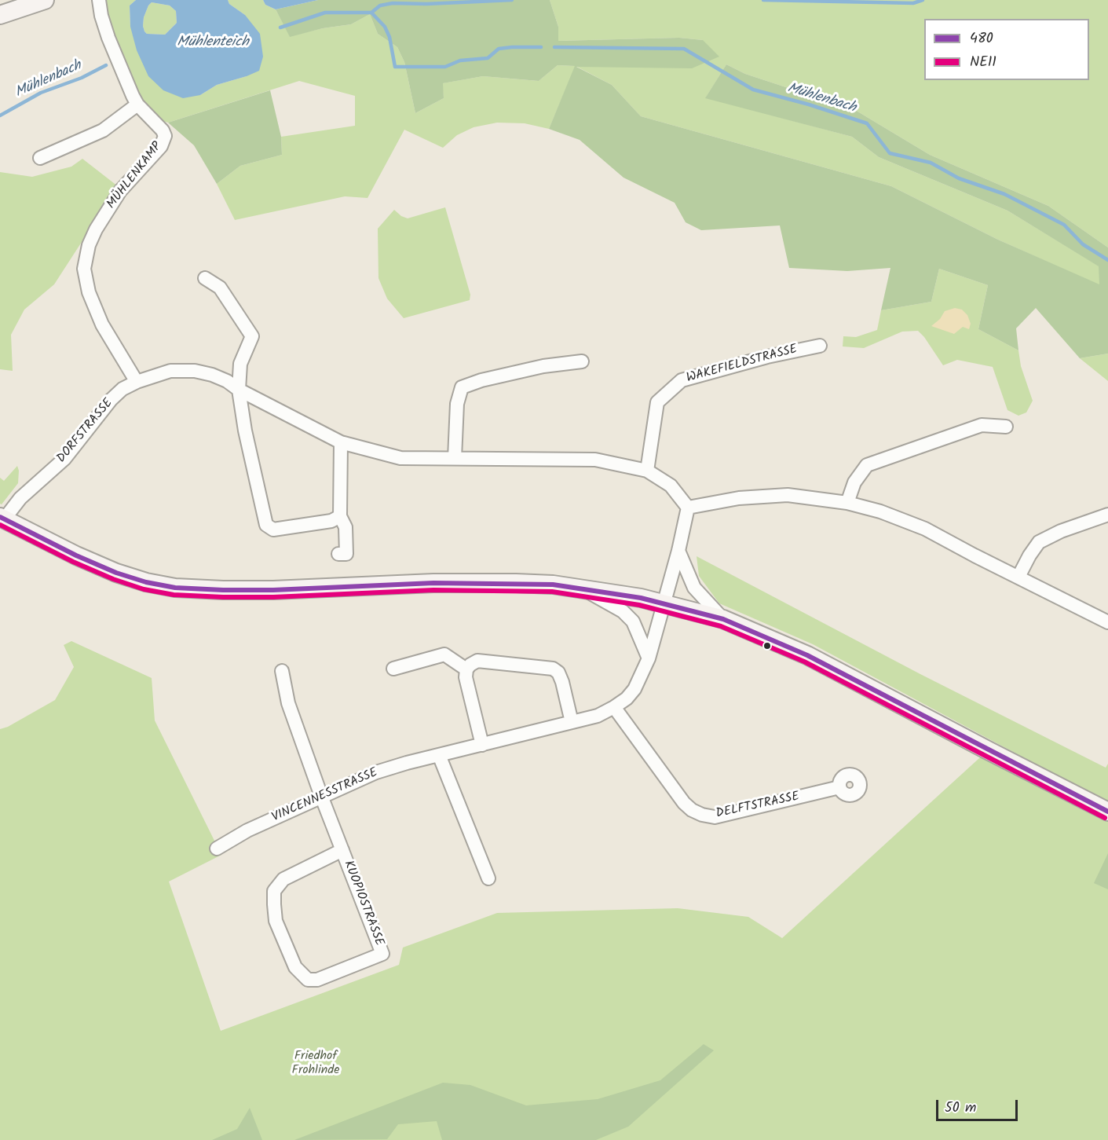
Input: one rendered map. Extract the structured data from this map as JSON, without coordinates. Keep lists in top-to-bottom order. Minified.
{"streets":{"street":["MÜHLENKAMP","WAKEFIELDSTRASSE","DORFSTRASSE","VINCENNESSTRASSE","DELFTSTRASSE","KUOPIOSTRASSE"]},"crossings":[["MÜHLENKAMP","DORFSTRASSE"],["VINCENNESSTRASSE","DELFTSTRASSE"],["VINCENNESSTRASSE","KUOPIOSTRASSE"]],"water":["Mühlenteich","Mühlenbach"],"parks":["Friedhof Frohlinde"],"lines":["transit line 480","transit line NE11"],"legend":["480","NE11"],"scale_bar":"50 m"}
